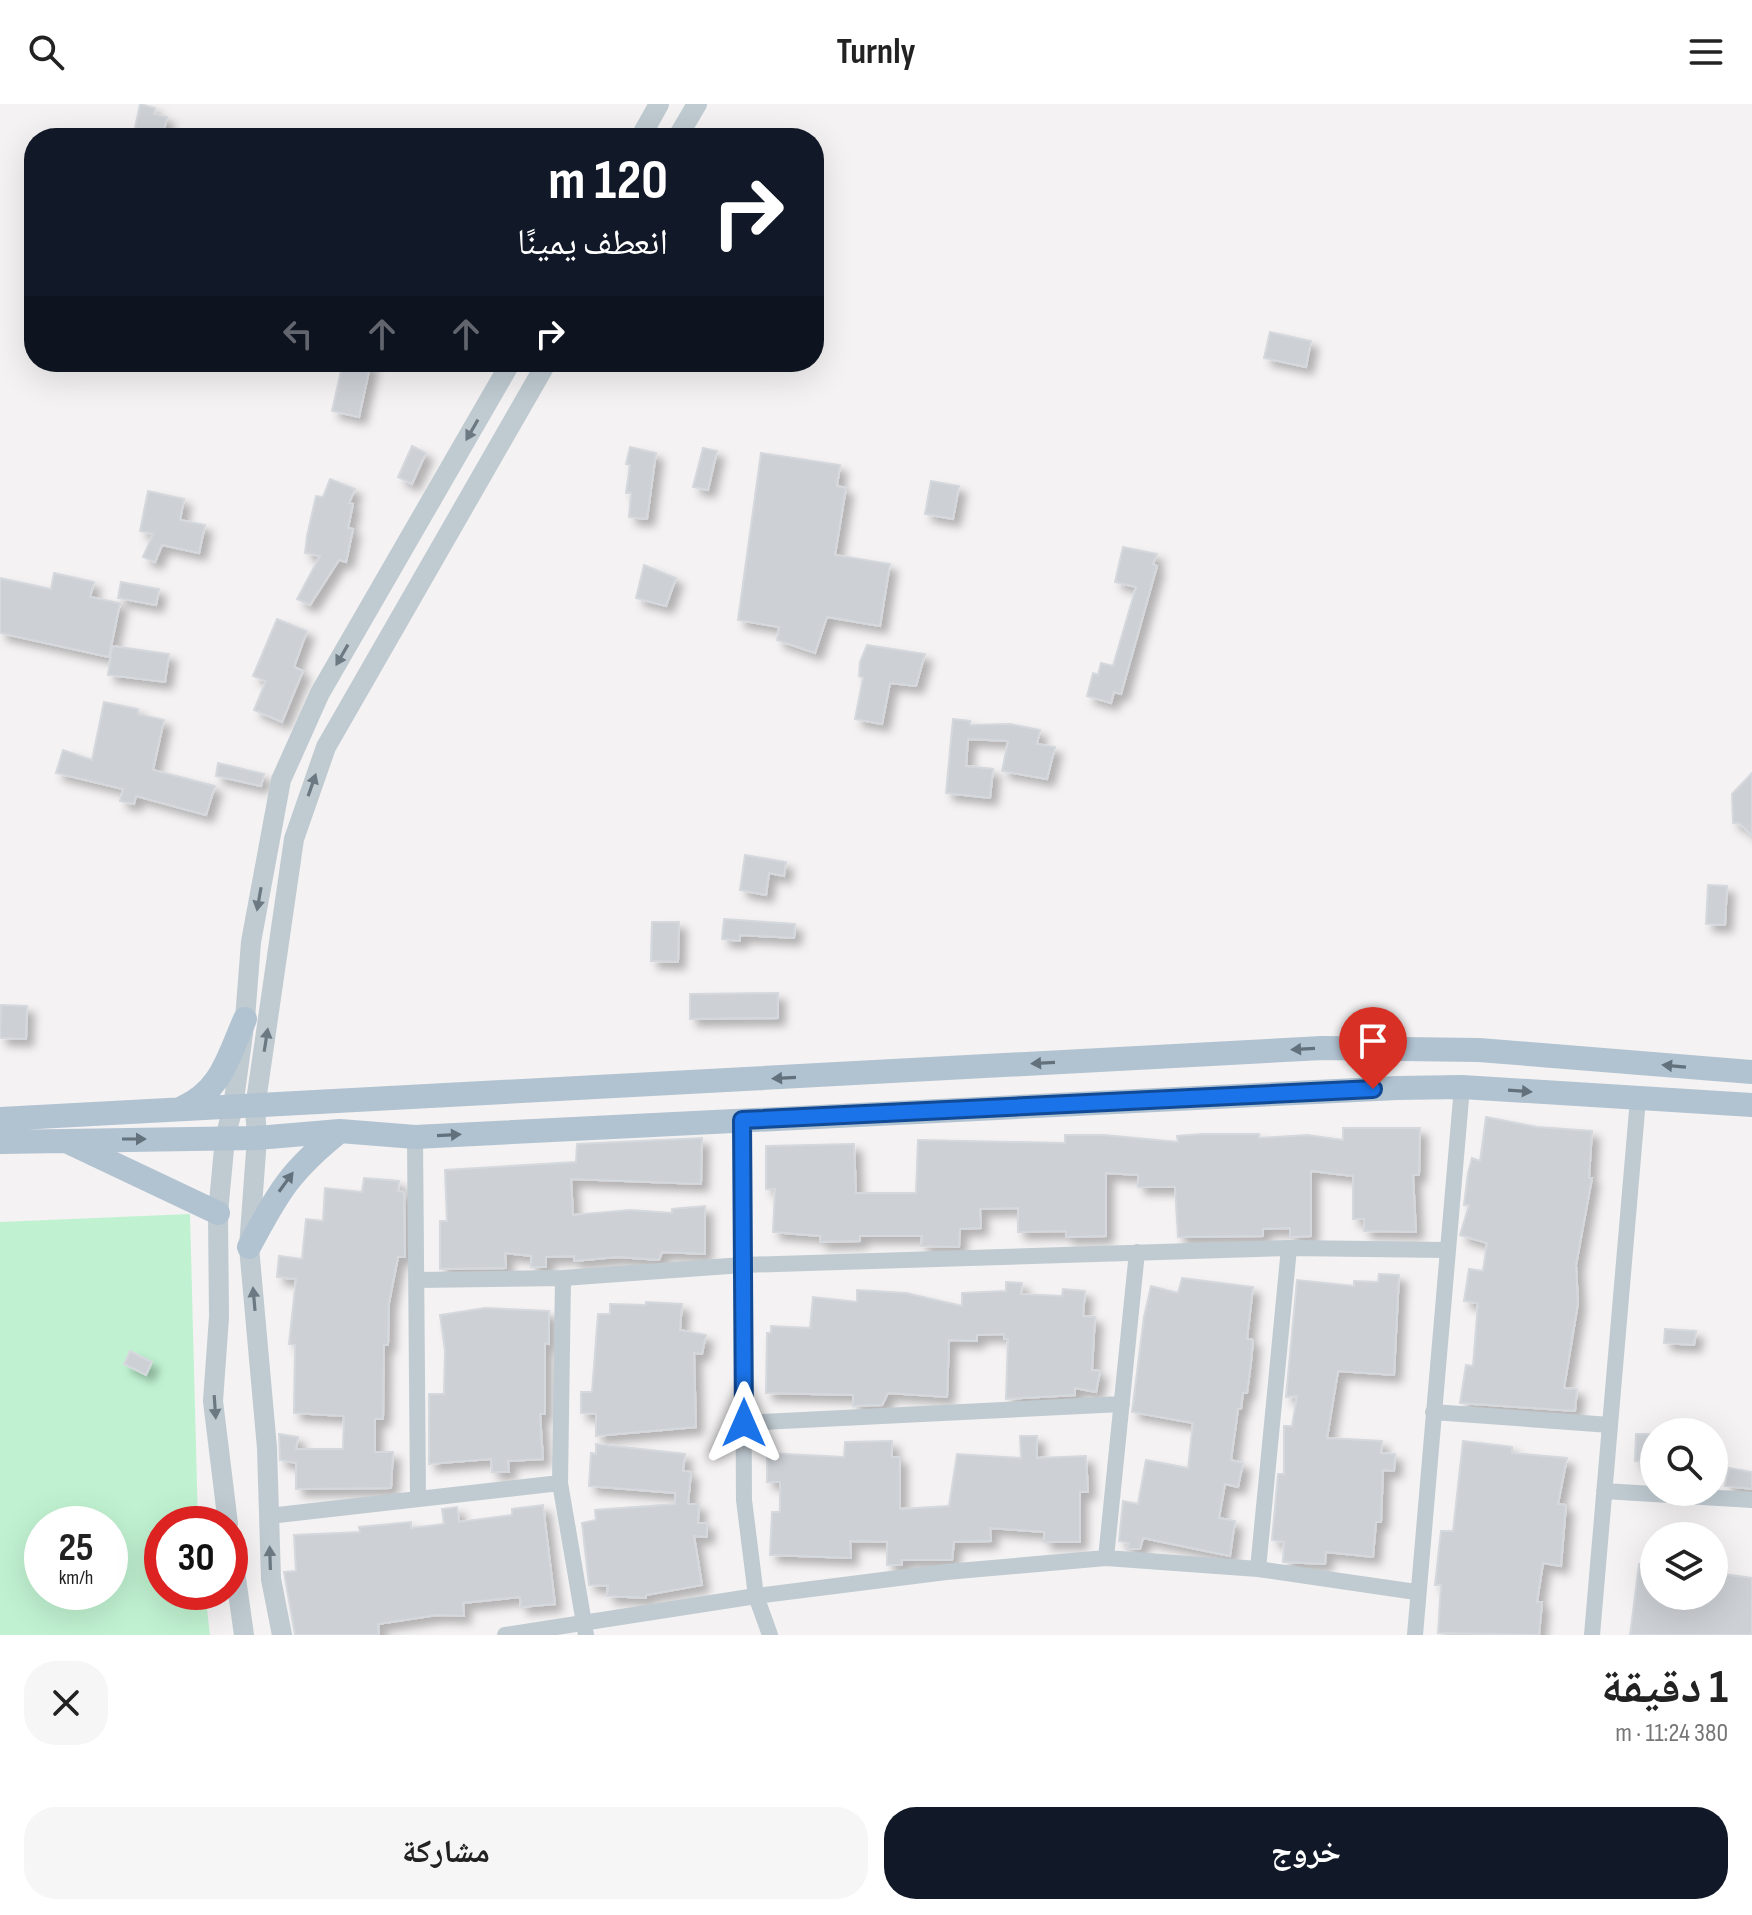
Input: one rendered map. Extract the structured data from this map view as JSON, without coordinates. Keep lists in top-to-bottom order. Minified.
{"page":{"header":"Turnly","turn":["120 m","انعطف يمينًا"],"speed":"25 km/h","limit":"30","heading":["1 دقيقة","380 m · 11:24"],"buttons":["خروج","مشاركة"]}}
